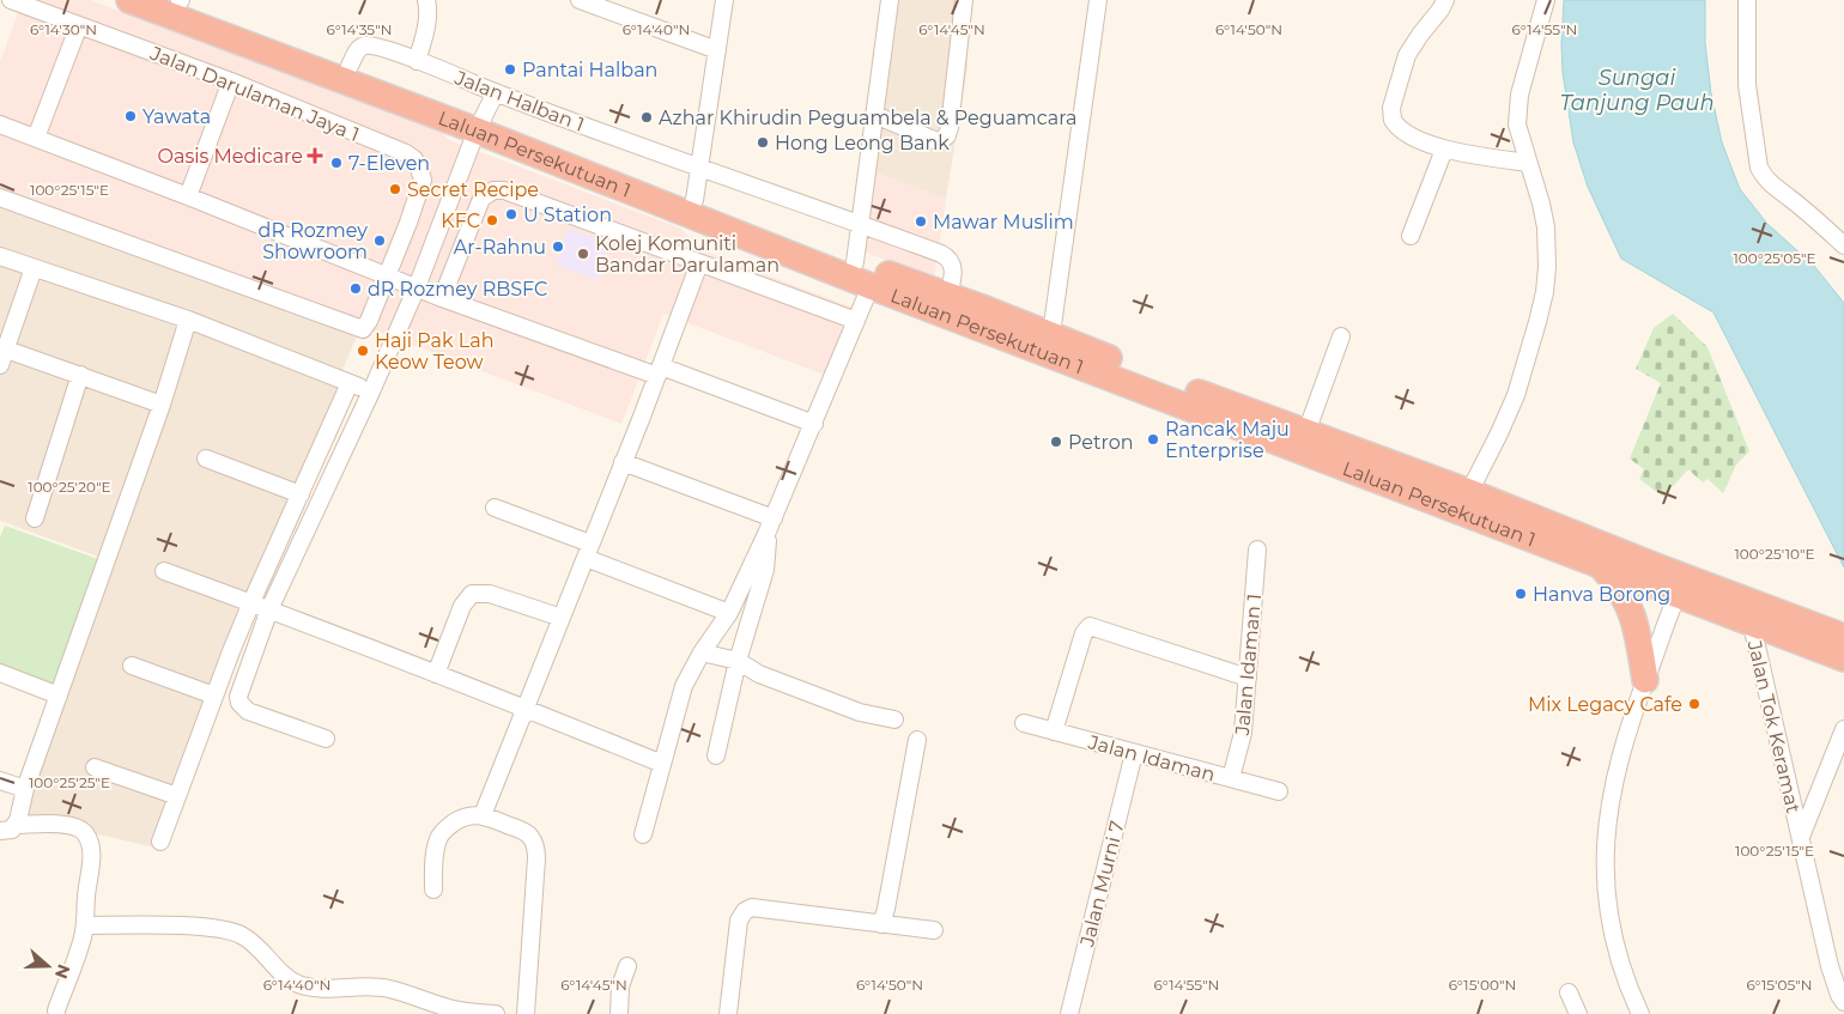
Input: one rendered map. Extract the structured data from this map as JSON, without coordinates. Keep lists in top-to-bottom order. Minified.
{"streets":{"highway":["Laluan Persekutuan 1"],"street":["Jalan Darulaman Jaya 1","Jalan Halban 1","Jalan Idaman 1","Jalan Tok Keramat","Jalan Idaman","Jalan Murni 7"]},"crossings":[["Jalan Halban 1","Laluan Persekutuan 1"],["Laluan Persekutuan 1","Jalan Tok Keramat"],["Jalan Idaman 1","Jalan Idaman"],["Jalan Idaman","Jalan Murni 7"]],"water":["Sungai Tanjung Pauh"],"places":{"other":["Pantai Halban","Yawata","Azhar Khirudin Peguambela & Peguamcara","Hong Leong Bank","7-Eleven","Secret Recipe","U Station","KFC","Mawar Muslim","dR Rozmey Showroom","Ar-Rahnu","Kolej Komuniti Bandar Darulaman","dR Rozmey RBSFC","Haji Pak Lah Keow Teow","Rancak Maju Enterprise","Petron","Hanva Borong","Mix Legacy Cafe"],"health":["Oasis Medicare"]},"north":"right","coordinates":["6°14'30\"N","6°14'35\"N","6°14'40\"N","6°14'45\"N","6°14'50\"N","6°14'55\"N","100°25'15\"E","100°25'05\"E","100°25'20\"E","100°25'10\"E","100°25'25\"E","6°15'00\"N","6°15'05\"N"]}
